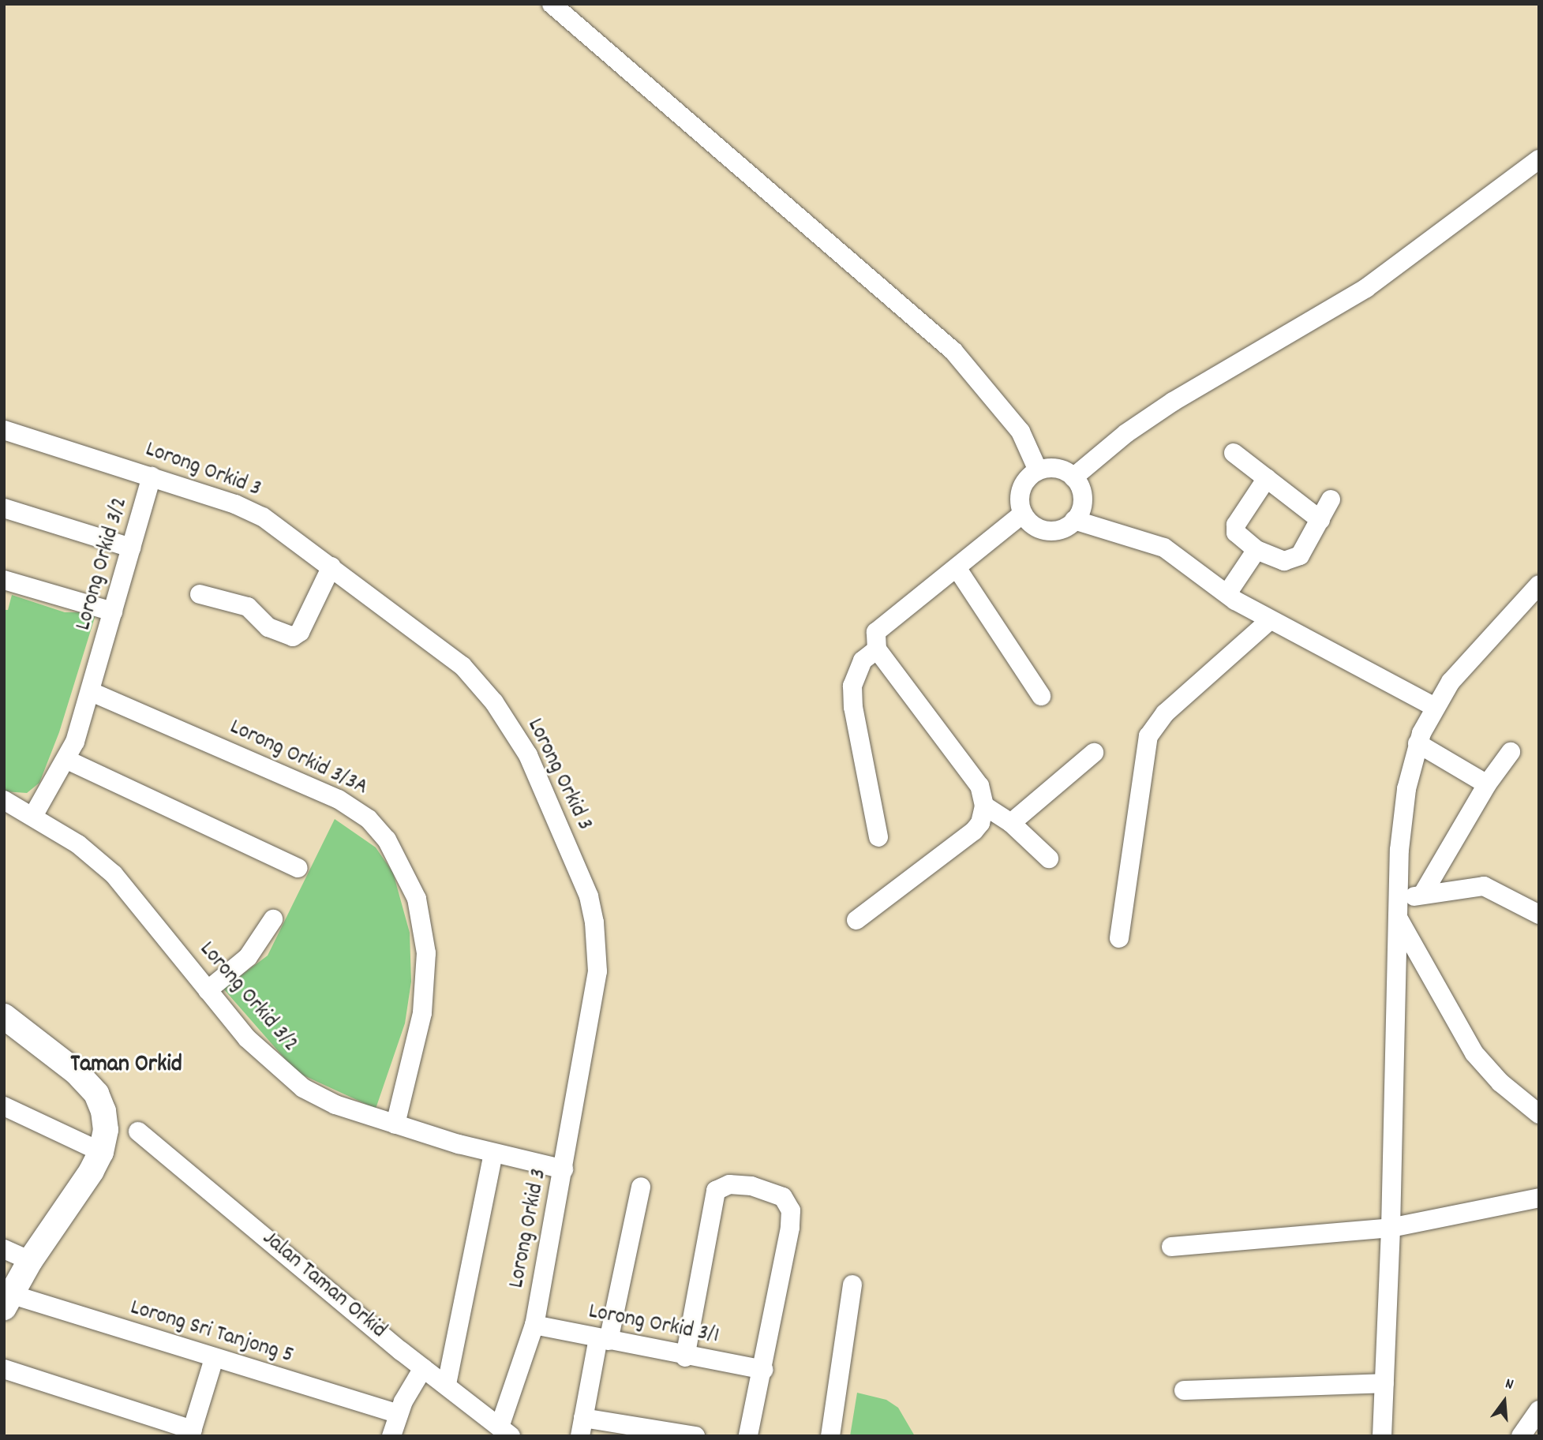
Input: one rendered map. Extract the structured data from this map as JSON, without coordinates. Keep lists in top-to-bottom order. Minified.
{"streets":{"street":["Lorong Orkid 3","Lorong Orkid 3/2","Lorong Orkid 3/3A","Jalan Taman Orkid","Lorong Orkid 3/1","Lorong Sri Tanjong 5"]},"crossings":[["Lorong Orkid 3","Lorong Orkid 3/2"],["Lorong Orkid 3","Jalan Taman Orkid"],["Lorong Orkid 3","Lorong Orkid 3/1"],["Lorong Orkid 3/2","Lorong Orkid 3/3A"]],"districts":["Taman Orkid"],"north":"top"}
